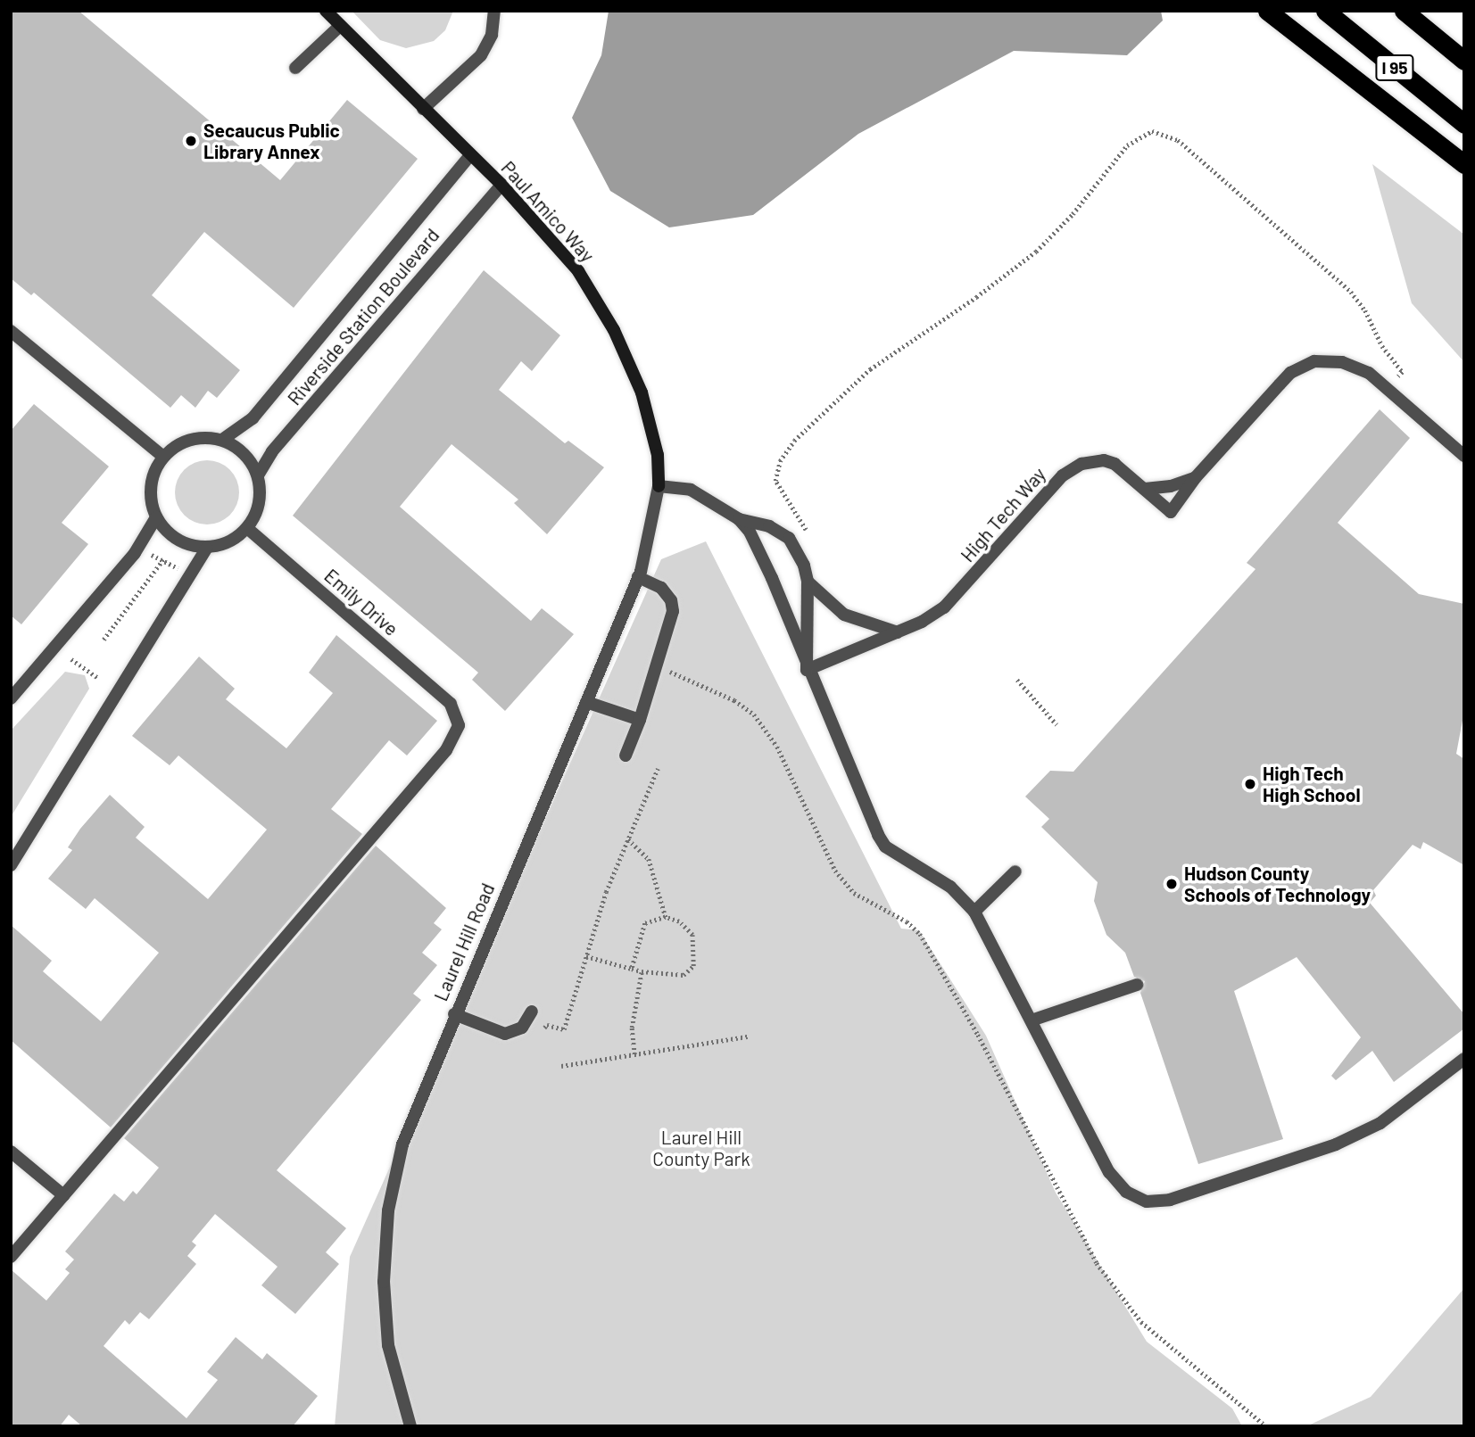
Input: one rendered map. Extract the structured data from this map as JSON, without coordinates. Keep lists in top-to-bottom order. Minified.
{"streets":{"highway":["I 95"],"street":["Paul Amico Way","Riverside Station Boulevard","High Tech Way","Emily Drive","Laurel Hill Road"]},"crossings":[["Paul Amico Way","Riverside Station Boulevard"],["Paul Amico Way","Laurel Hill Road"],["Riverside Station Boulevard","Emily Drive"]],"parks":["Laurel Hill County Park"],"places":["Secaucus Public Library Annex","High Tech High School","Hudson County Schools of Technology"]}
